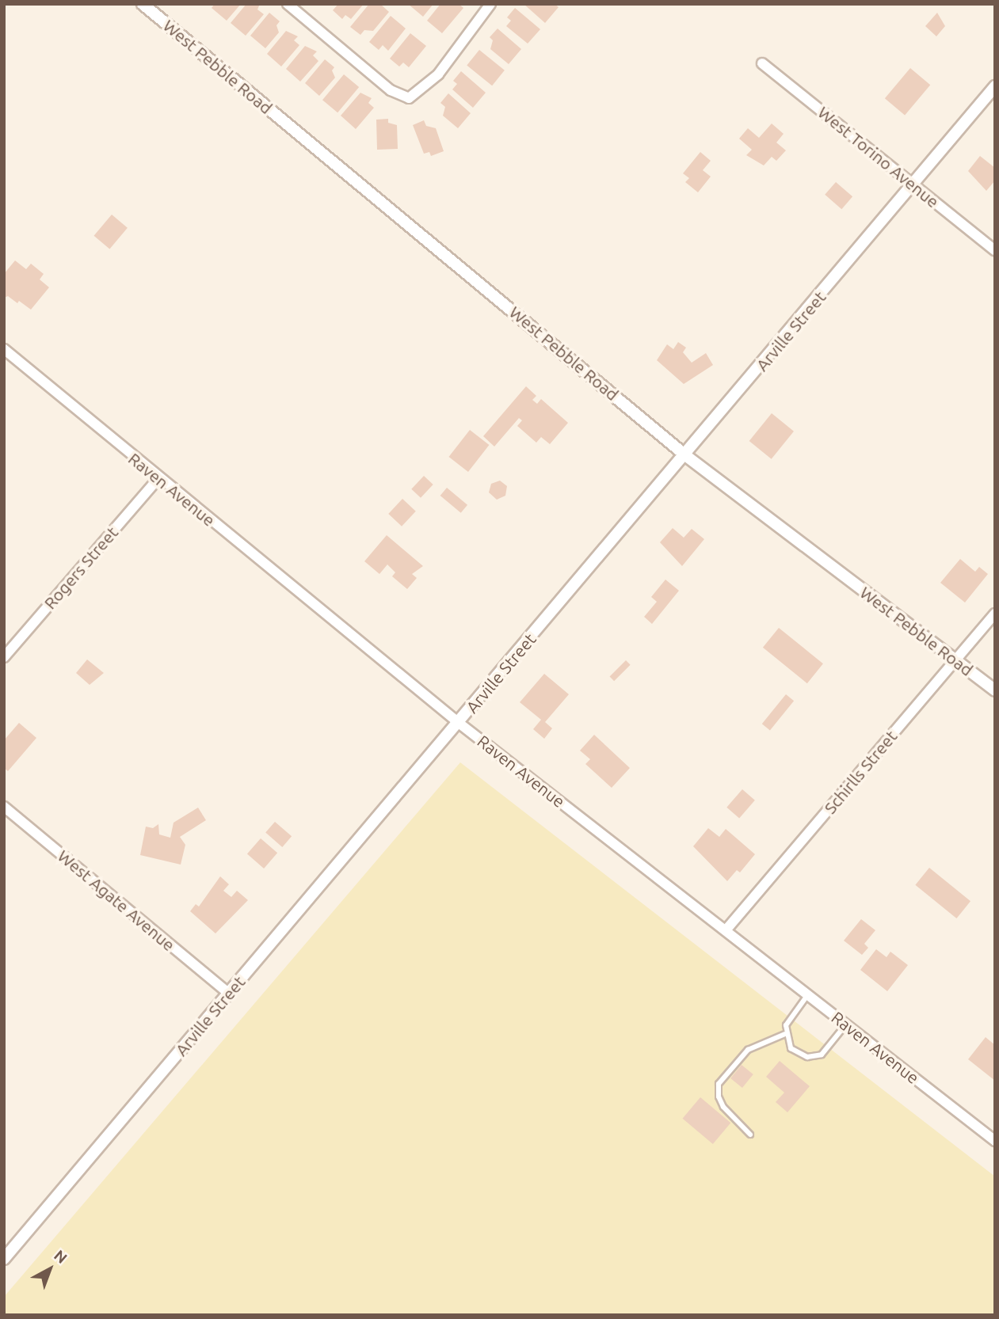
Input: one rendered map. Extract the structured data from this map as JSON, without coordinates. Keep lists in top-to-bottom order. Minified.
{"streets":{"street":["West Pebble Road","West Torino Avenue","Arville Street","Raven Avenue","Rogers Street","Schirlls Street","West Agate Avenue"]},"crossings":[["West Pebble Road","Arville Street"],["West Pebble Road","Schirlls Street"],["West Torino Avenue","Arville Street"],["Arville Street","Raven Avenue"],["Arville Street","West Agate Avenue"],["Raven Avenue","Rogers Street"],["Raven Avenue","Schirlls Street"]],"north":"top right"}
